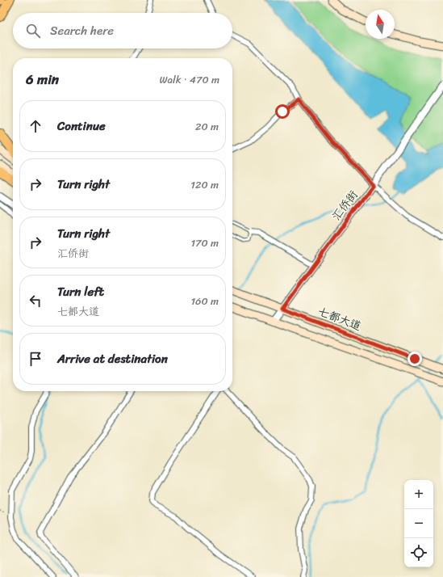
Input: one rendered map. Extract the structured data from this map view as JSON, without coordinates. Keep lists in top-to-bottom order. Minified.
{"streets":{"main road":["七都大道"],"street":["汇侨街"]},"crossings":[["汇侨街","七都大道"]],"north":"top","page":{"search":"Search here","heading":["6 min","Walk · 470 m"],"list":[["Continue","20 m"],["Turn right","120 m"],["Turn right","汇侨街","170 m"],["Turn left","七都大道","160 m"],"Arrive at destination"],"map_buttons":["+","−"]}}
